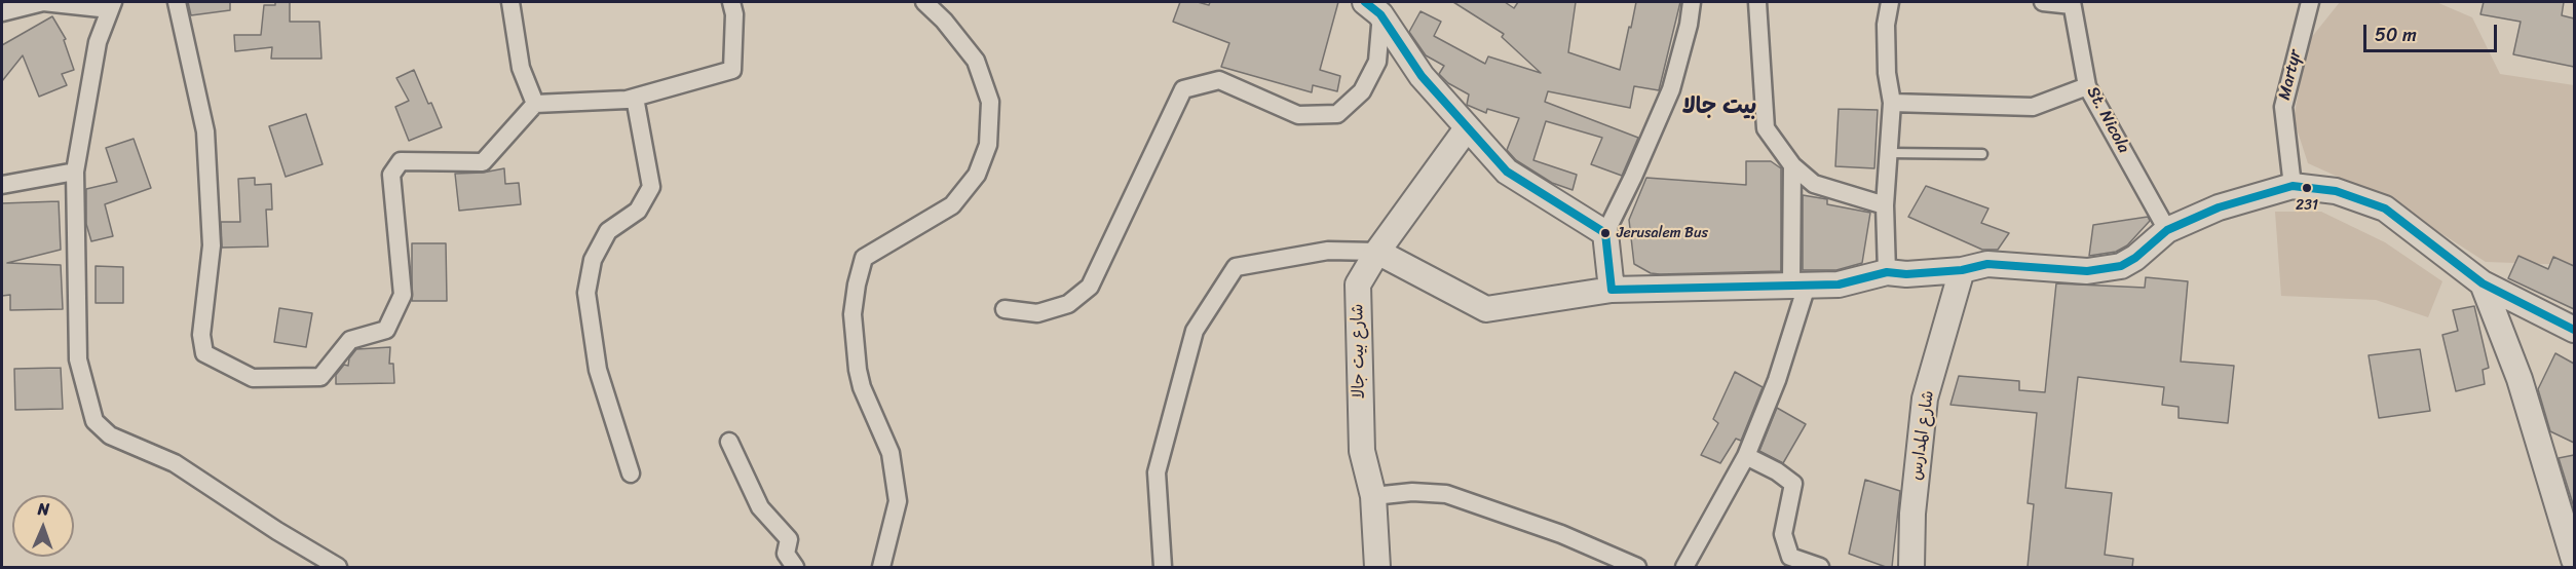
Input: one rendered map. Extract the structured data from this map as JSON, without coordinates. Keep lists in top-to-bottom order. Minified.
{"streets":{"street":["Martyr","St. Nicola","شارع بيت جالا","شارع المدارس"]},"districts":["بيت جالا"],"places":["231","Jerusalem Bus"],"scale_bar":"50 m","north":"top"}
